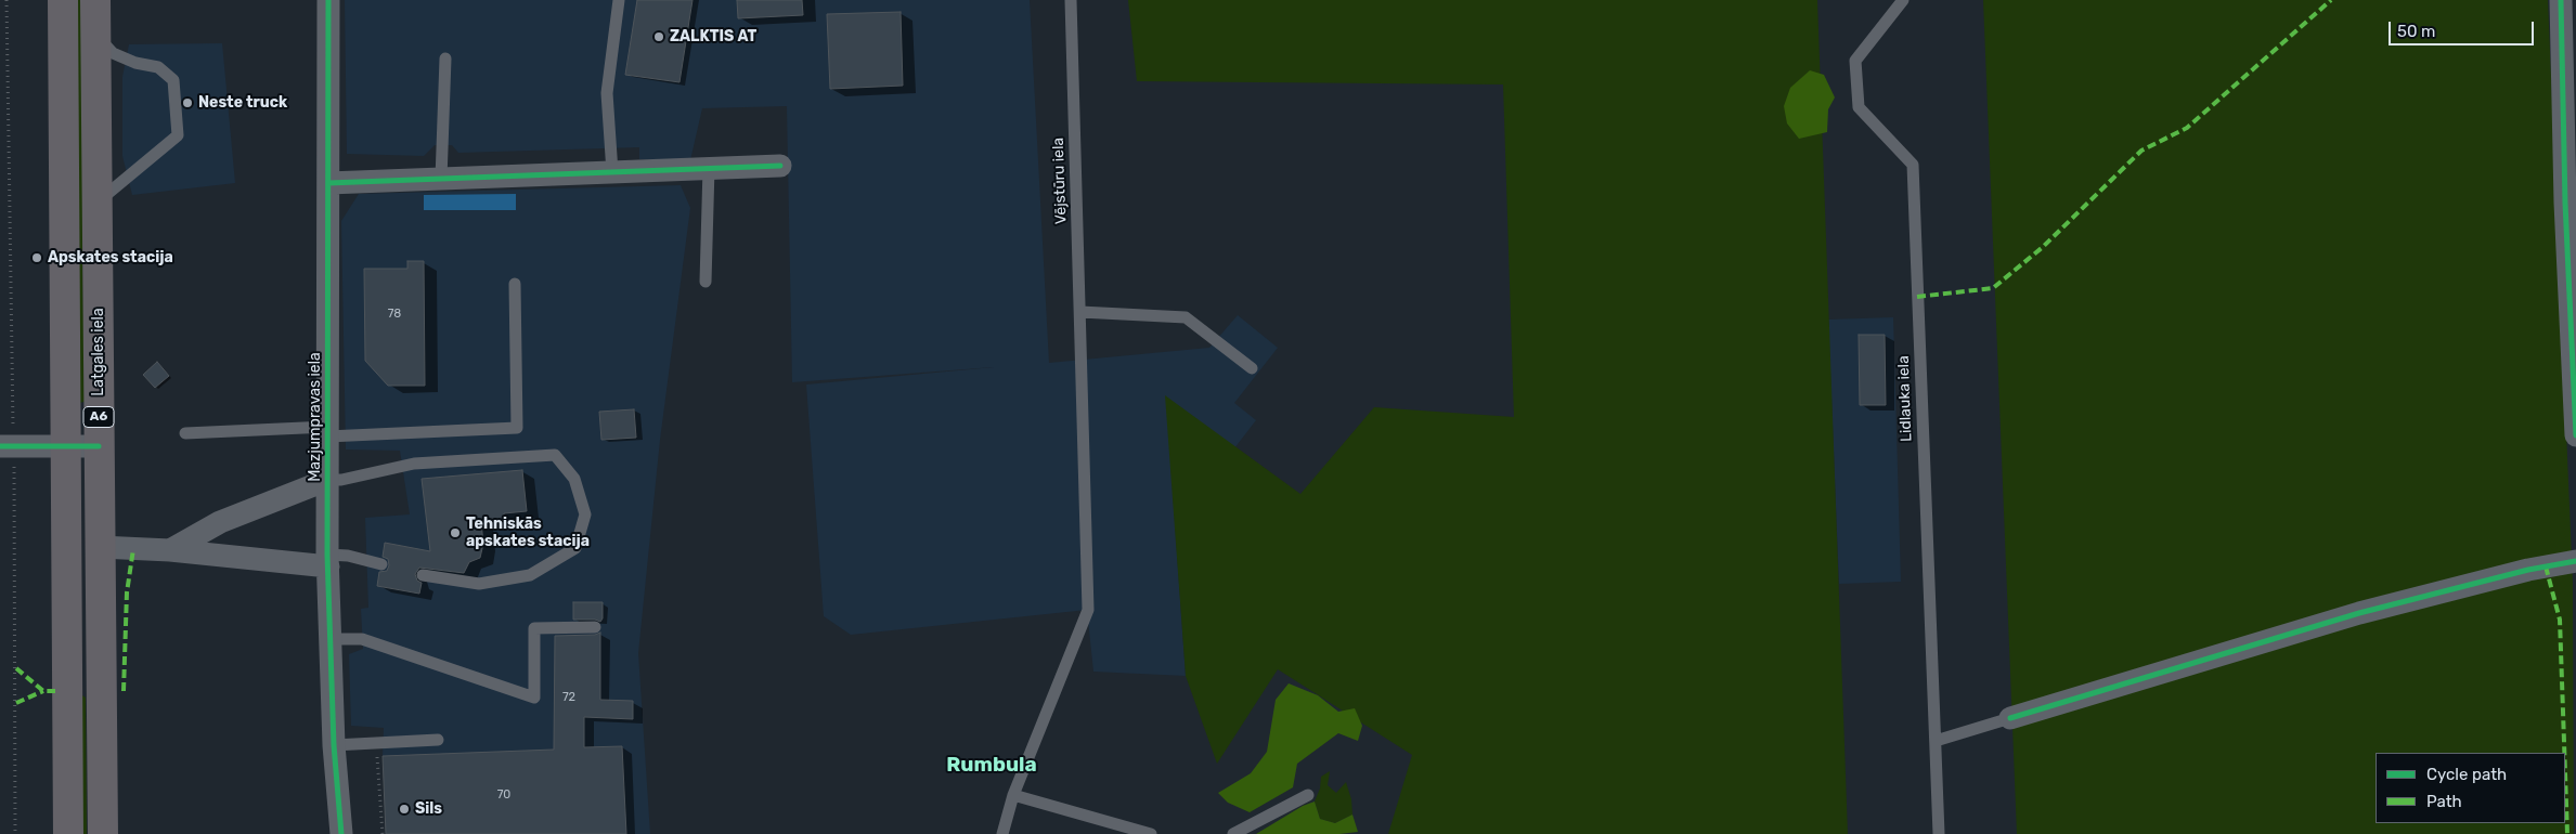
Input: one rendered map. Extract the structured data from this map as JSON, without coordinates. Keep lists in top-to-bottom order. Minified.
{"streets":{"highway":["Latgales iela","A6"],"street":["Mazjumpravas iela"],"lane":["Vējstūru iela","Lidlauka iela"]},"districts":["Rumbula"],"places":["ZALKTIS AT","Neste truck","Apskates stacija","Tehniskās apskates stacija","Sils"],"house_numbers":["78","72","70"],"legend":["Cycle path","Path"],"scale_bar":"50 m"}
